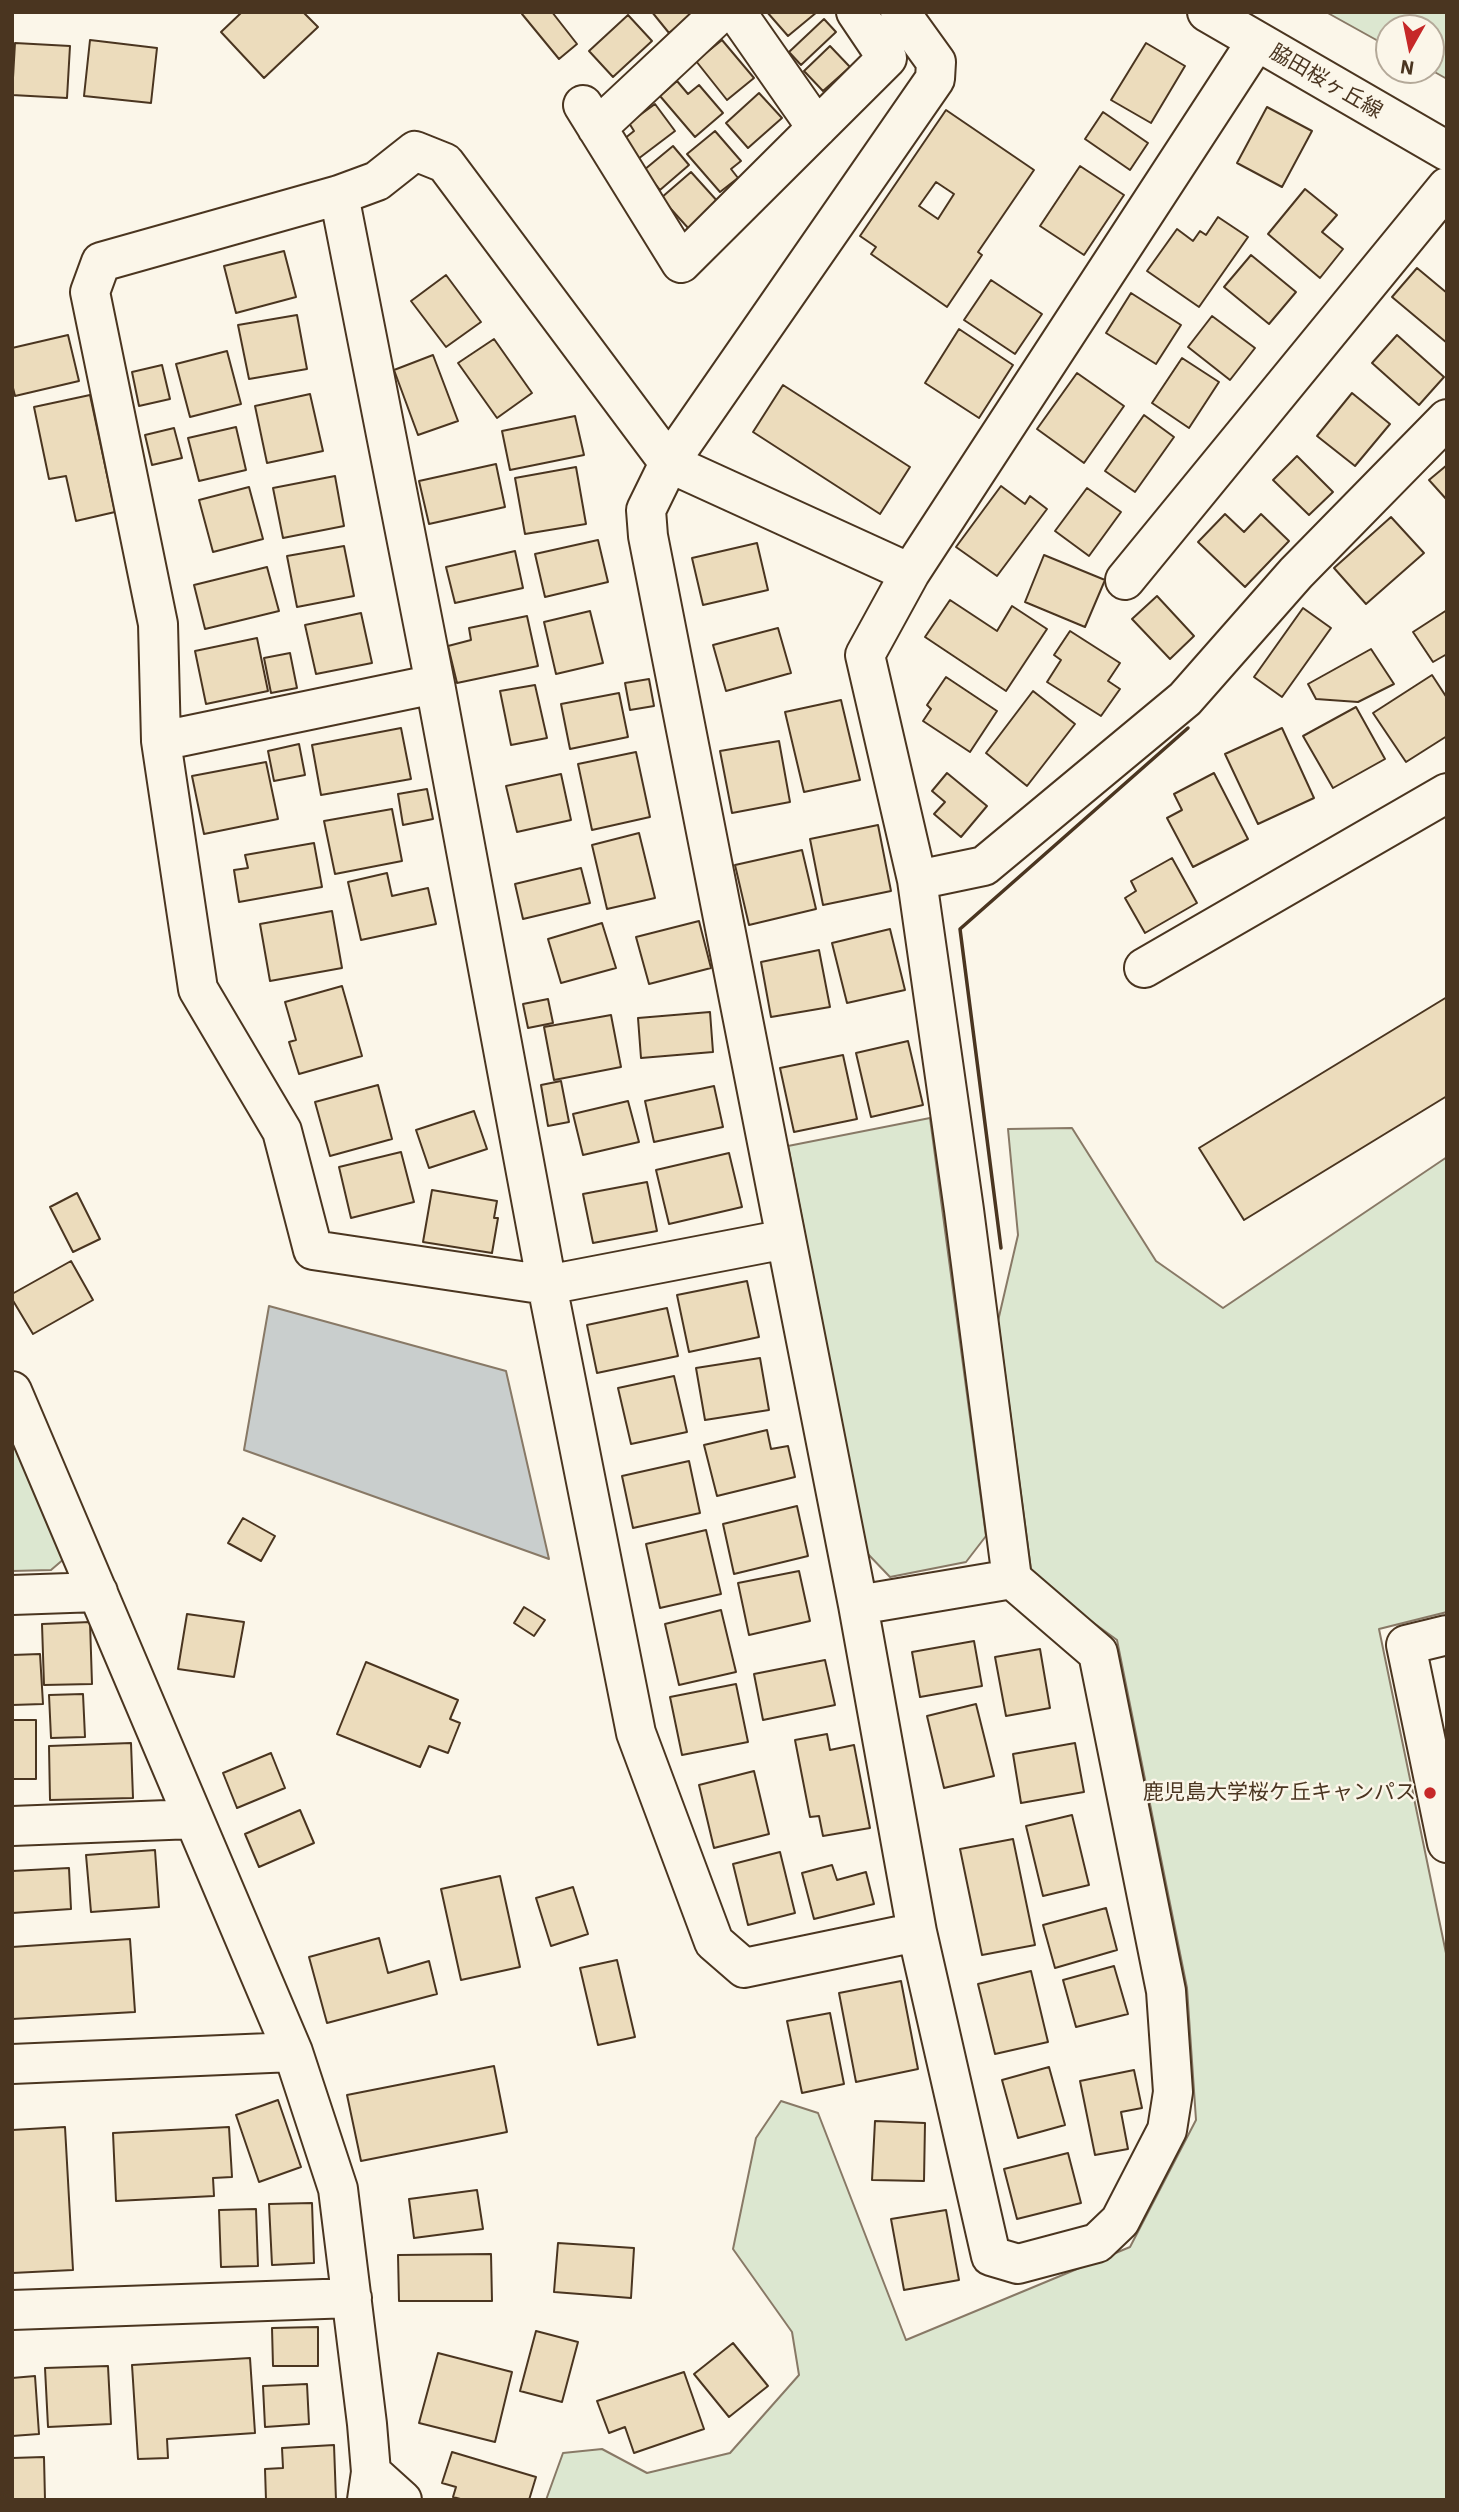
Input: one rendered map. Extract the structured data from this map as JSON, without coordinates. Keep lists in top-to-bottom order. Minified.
{"streets":{"street":["脇田桜ヶ丘線"]},"places":["鹿児島大学桜ケ丘キャンパス"],"north":"bottom"}
